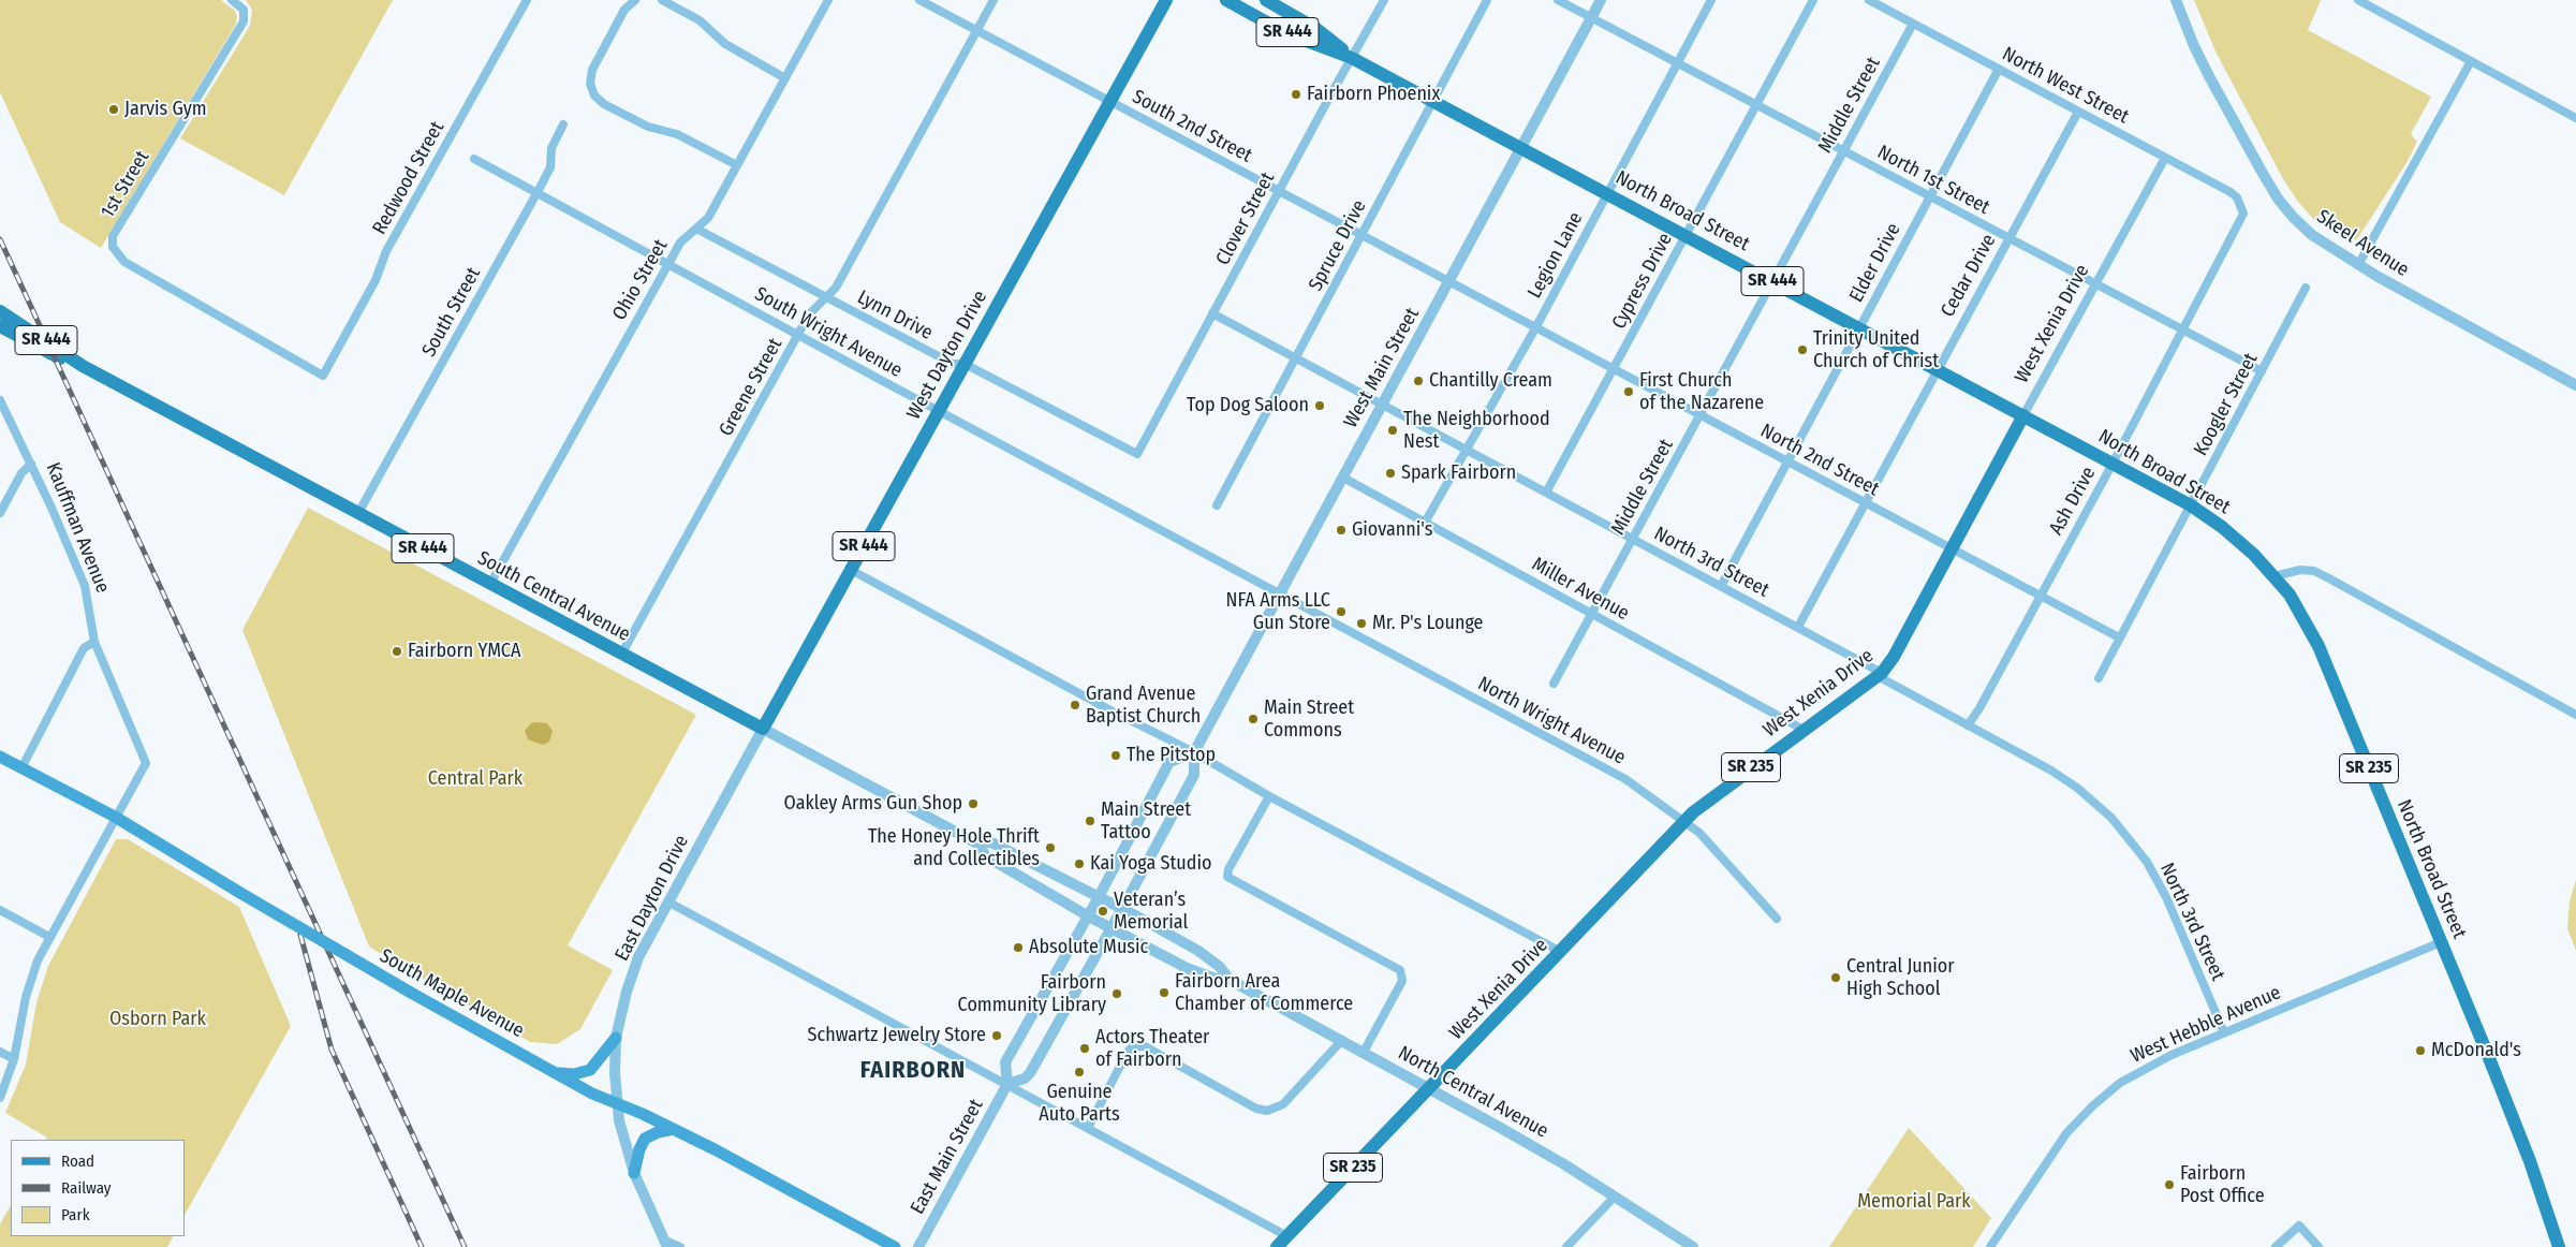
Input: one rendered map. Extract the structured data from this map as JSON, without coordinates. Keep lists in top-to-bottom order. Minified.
{"streets":{"main road":["SR 444","North Broad Street","West Xenia Drive","West Dayton Drive","South Central Avenue","SR 235","South Maple Avenue"],"street":["North West Street","Middle Street","South 2nd Street","Redwood Street","North 1st Street","1st Street","Clover Street","Skeel Avenue","Spruce Drive","Legion Lane","Elder Drive","Cedar Drive","Ohio Street","Cypress Drive","South Street","Lynn Drive","South Wright Avenue","West Main Street","Greene Street","Koogler Street","North 2nd Street","Ash Drive","Kauffman Avenue","North 3rd Street","Miller Avenue","North Wright Avenue","East Dayton Drive","West Hebble Avenue","North Central Avenue","East Main Street"]},"crossings":[["SR 444","North Broad Street"],["SR 444","Clover Street"],["SR 444","Spruce Drive"],["SR 444","West Main Street"],["North West Street","Middle Street"],["North West Street","Elder Drive"],["North West Street","Cedar Drive"],["North West Street","West Xenia Drive"],["North West Street","Ash Drive"],["Middle Street","North 1st Street"],["Middle Street","North Broad Street"],["Middle Street","North 2nd Street"],["Middle Street","North 3rd Street"],["Middle Street","Miller Avenue"],["South 2nd Street","Clover Street"],["South 2nd Street","Spruce Drive"],["South 2nd Street","West Dayton Drive"],["South 2nd Street","West Main Street"],["South 2nd Street","Greene Street"],["South 2nd Street","North 2nd Street"],["Redwood Street","1st Street"],["North 1st Street","Legion Lane"],["North 1st Street","Elder Drive"],["North 1st Street","Cedar Drive"],["North 1st Street","Cypress Drive"],["North 1st Street","West Xenia Drive"],["North 1st Street","West Main Street"],["North 1st Street","Koogler Street"],["North 1st Street","Ash Drive"],["North Broad Street","Legion Lane"],["North Broad Street","Elder Drive"],["North Broad Street","Cedar Drive"],["North Broad Street","Cypress Drive"],["North Broad Street","West Xenia Drive"],["North Broad Street","West Main Street"],["North Broad Street","Koogler Street"],["North Broad Street","Ash Drive"],["North Broad Street","West Hebble Avenue"],["Clover Street","Lynn Drive"],["Clover Street","North 3rd Street"],["Spruce Drive","North 3rd Street"],["Legion Lane","North 2nd Street"],["Legion Lane","North 3rd Street"],["Legion Lane","Miller Avenue"],["Elder Drive","North 2nd Street"],["Elder Drive","North 3rd Street"],["Cedar Drive","North 2nd Street"],["Cedar Drive","North 3rd Street"],["Ohio Street","Lynn Drive"],["Ohio Street","South Wright Avenue"],["Ohio Street","South Central Avenue"],["Cypress Drive","North 2nd Street"],["Cypress Drive","North 3rd Street"],["South Street","South Wright Avenue"],["South Street","South Central Avenue"],["Lynn Drive","West Dayton Drive"],["Lynn Drive","Greene Street"],["West Xenia Drive","North 2nd Street"],["West Xenia Drive","North 3rd Street"],["West Xenia Drive","Miller Avenue"],["West Xenia Drive","North Wright Avenue"],["West Xenia Drive","SR 235"],["West Xenia Drive","North Central Avenue"],["South Wright Avenue","West Dayton Drive"],["South Wright Avenue","West Main Street"],["South Wright Avenue","Greene Street"],["South Wright Avenue","North Wright Avenue"],["West Dayton Drive","South Central Avenue"],["West Dayton Drive","East Dayton Drive"],["West Main Street","North 2nd Street"],["West Main Street","North 3rd Street"],["West Main Street","Miller Avenue"],["West Main Street","North Wright Avenue"],["West Main Street","North Central Avenue"],["Greene Street","South Central Avenue"],["Koogler Street","North 2nd Street"],["North 2nd Street","Ash Drive"],["Ash Drive","North 3rd Street"],["Kauffman Avenue","South Maple Avenue"],["North 3rd Street","West Hebble Avenue"],["South Central Avenue","East Dayton Drive"],["South Central Avenue","North Central Avenue"],["SR 235","North Central Avenue"],["East Dayton Drive","South Maple Avenue"]],"districts":["FAIRBORN"],"parks":["Central Park","Osborn Park","Memorial Park"],"places":["Fairborn Phoenix","Jarvis Gym","Trinity United Church of Christ","Chantilly Cream","First Church of the Nazarene","Top Dog Saloon","The Neighborhood Nest","Spark Fairborn","Giovanni's","NFA Arms LLC Gun Store","Mr. P's Lounge","Fairborn YMCA","Grand Avenue Baptist Church","Main Street Commons","The Pitstop","Oakley Arms Gun Shop","Main Street Tattoo","The Honey Hole Thrift and Collectibles","Kai Yoga Studio","Veteran’s Memorial","Absolute Music","Central Junior High School","Fairborn Area Chamber of Commerce","Fairborn Community Library","Schwartz Jewelry Store","Actors Theater of Fairborn","McDonald's","Genuine Auto Parts","Fairborn Post Office"],"legend":["Road","Railway","Park"]}
